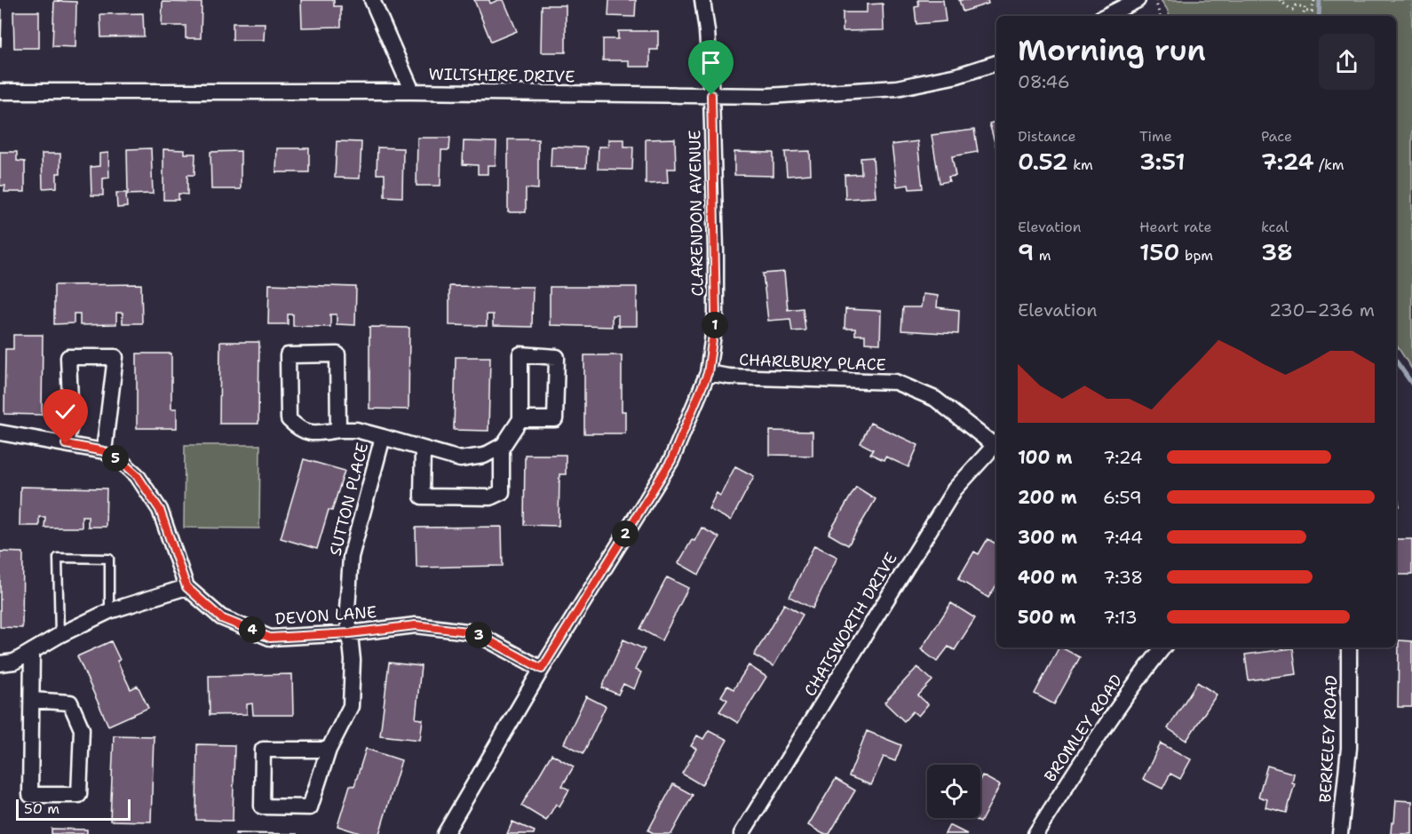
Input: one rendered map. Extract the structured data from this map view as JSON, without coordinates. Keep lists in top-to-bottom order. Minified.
{"streets":{"street":["WILTSHIRE DRIVE","CLARENDON AVENUE","CHARLBURY PLACE","SUTTON PLACE","DEVON LANE","CHATSWORTH DRIVE","BROMLEY ROAD","BERKELEY ROAD"]},"crossings":[["WILTSHIRE DRIVE","CLARENDON AVENUE"],["CLARENDON AVENUE","CHARLBURY PLACE"],["CLARENDON AVENUE","DEVON LANE"],["CHARLBURY PLACE","CHATSWORTH DRIVE"],["SUTTON PLACE","DEVON LANE"]],"scale_bar":"50 m","page":{"heading":["Morning run","08:46"],"stats":[["Distance","0.52 km"],["Time","3:51"],["Pace","7:24 /km"],["Elevation","9 m"],["Heart rate","150 bpm"],["kcal","38"]],"chart":["Elevation","230–236 m"],"pins":["1","5","2","4","3"],"list":[{"name":"100 m","note":"7:24"},{"name":"200 m","note":"6:59"},{"name":"300 m","note":"7:44"},{"name":"400 m","note":"7:38"},{"name":"500 m","note":"7:13"}],"scale":"50 m"}}
